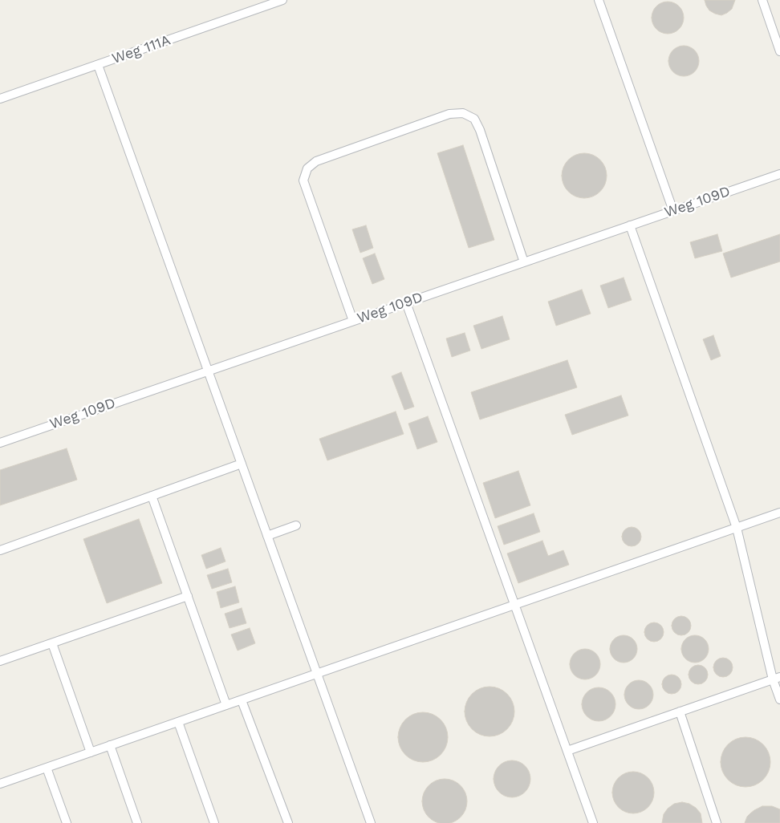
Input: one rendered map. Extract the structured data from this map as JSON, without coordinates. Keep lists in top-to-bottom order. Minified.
{"streets":{"lane":["Weg 111A","Weg 109D"]}}
